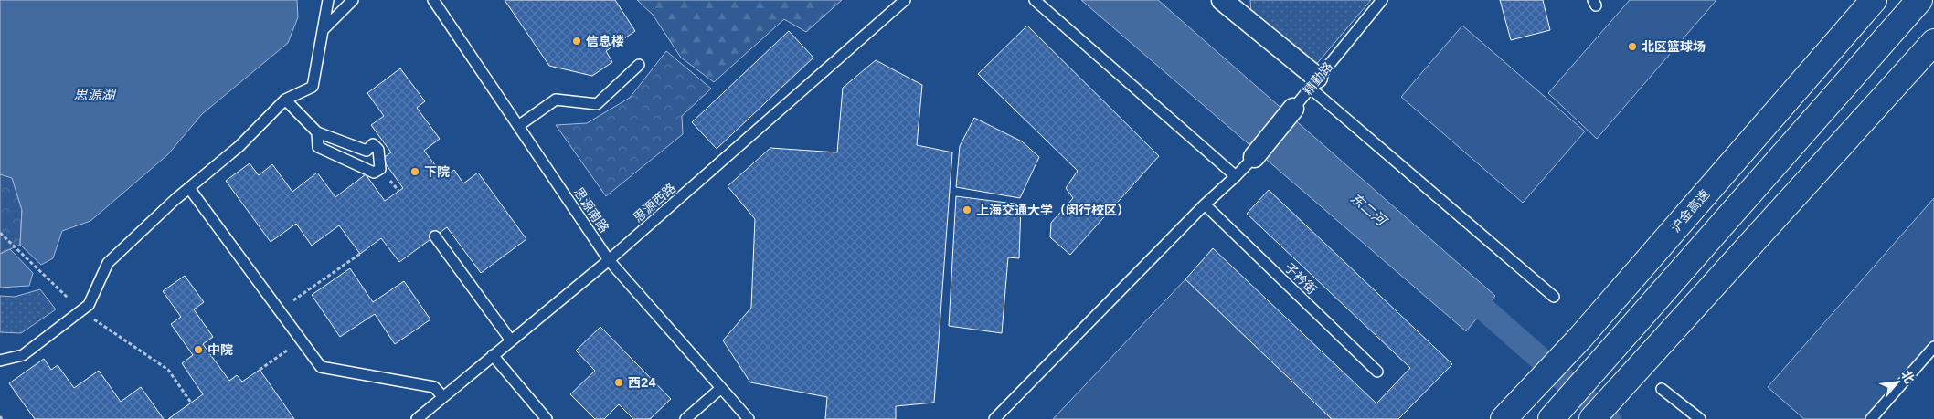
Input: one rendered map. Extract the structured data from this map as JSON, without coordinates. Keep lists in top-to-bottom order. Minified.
{"streets":{"highway":["沪金高速"],"street":["精勤路"],"lane":["思源西路","思源南路","子衿街"]},"crossings":[["思源西路","思源南路"]],"water":["思源湖","东二河"],"places":["信息楼","北区篮球场","下院","上海交通大学（闵行校区）","中院","西24"],"north":"top right"}
